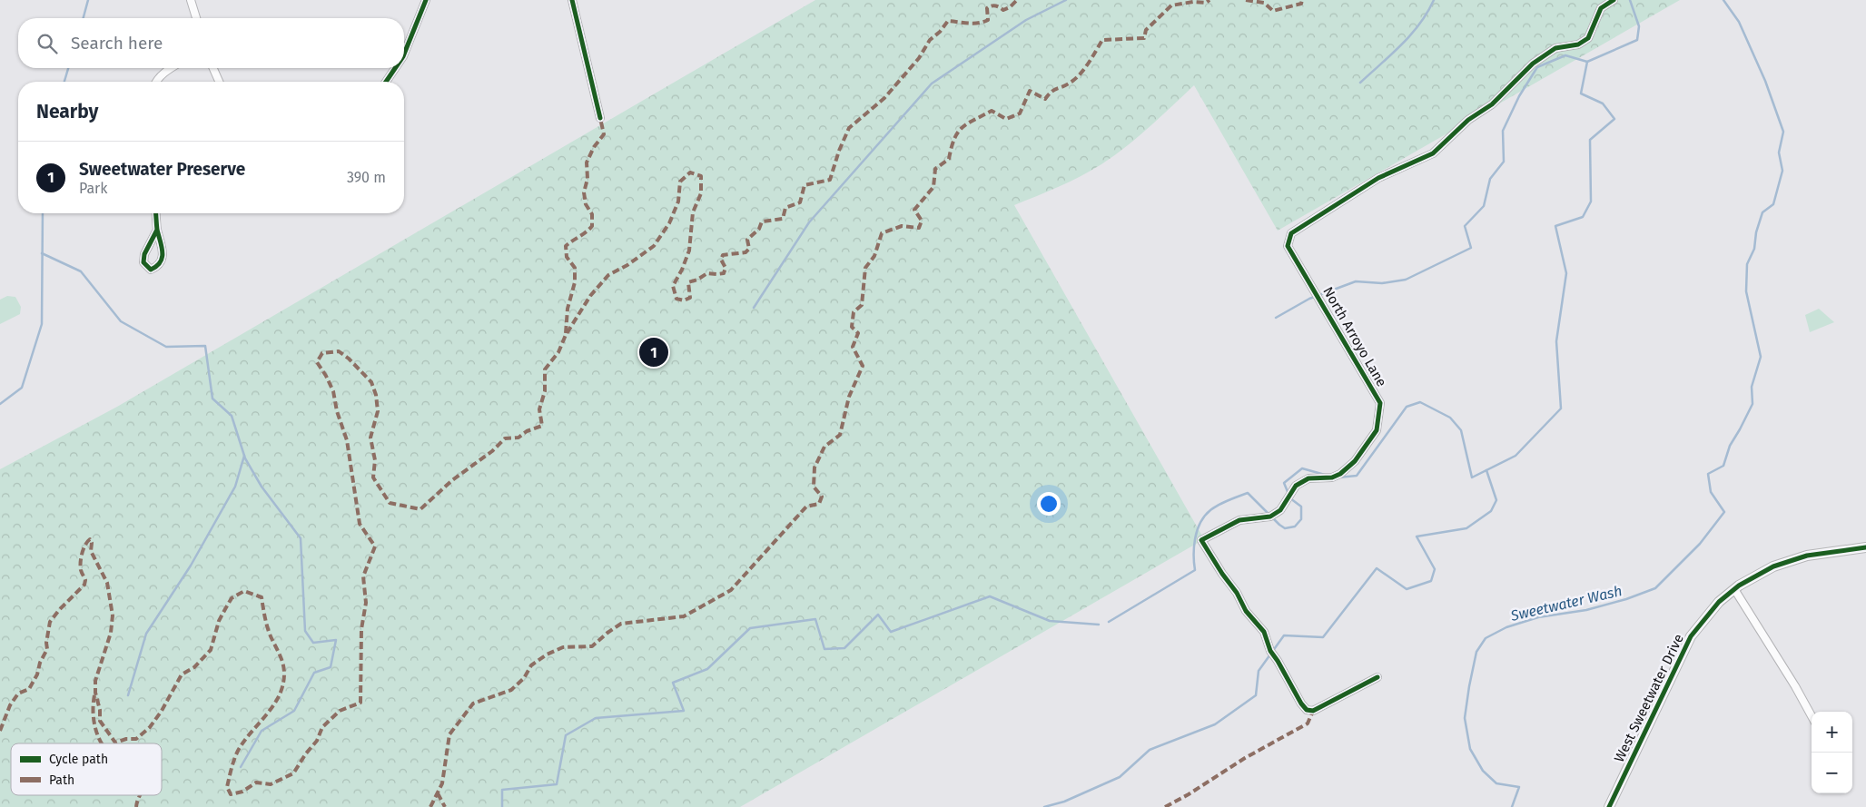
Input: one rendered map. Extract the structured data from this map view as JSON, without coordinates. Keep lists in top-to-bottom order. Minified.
{"streets":{"street":["North Arroyo Lane","West Sweetwater Drive"]},"water":["Sweetwater Wash"],"legend":["Cycle path","Path"],"page":{"search":"Search here","heading":"Nearby","list":[{"mark":"1","name":"Sweetwater Preserve","note":"Park","value":"390 m"}],"pins":"1","map_buttons":["+","−"]}}
